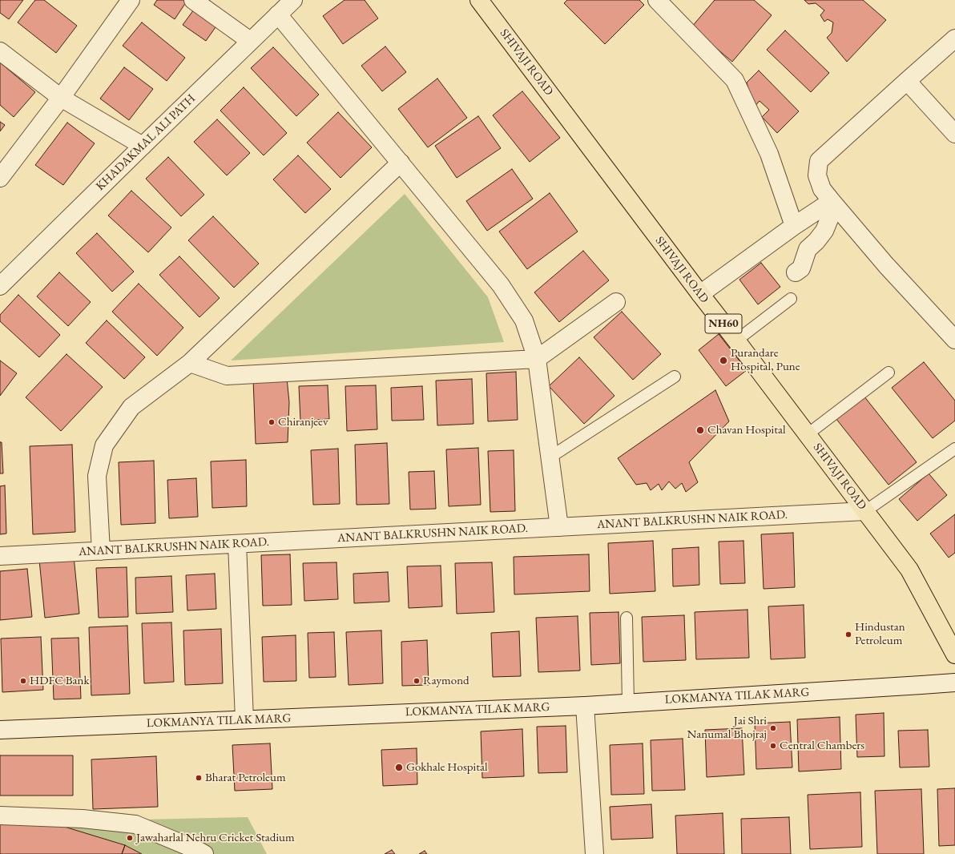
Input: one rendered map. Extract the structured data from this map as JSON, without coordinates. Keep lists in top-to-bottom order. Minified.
{"streets":{"highway":["SHIVAJI ROAD","NH60"],"street":["KHADAKMAL ALI PATH","ANANT BALKRUSHN NAIK ROAD.","LOKMANYA TILAK MARG"]},"crossings":[["SHIVAJI ROAD","ANANT BALKRUSHN NAIK ROAD."]],"places":["Purandare Hospital, Pune","Chiranjeev","Chavan Hospital","Hindustan Petroleum","HDFC Bank","Raymond","Jai Shri Nanumal Bhojraj","Central Chambers","Gokhale Hospital","Bharat Petroleum","Jawaharlal Nehru Cricket Stadium"]}
